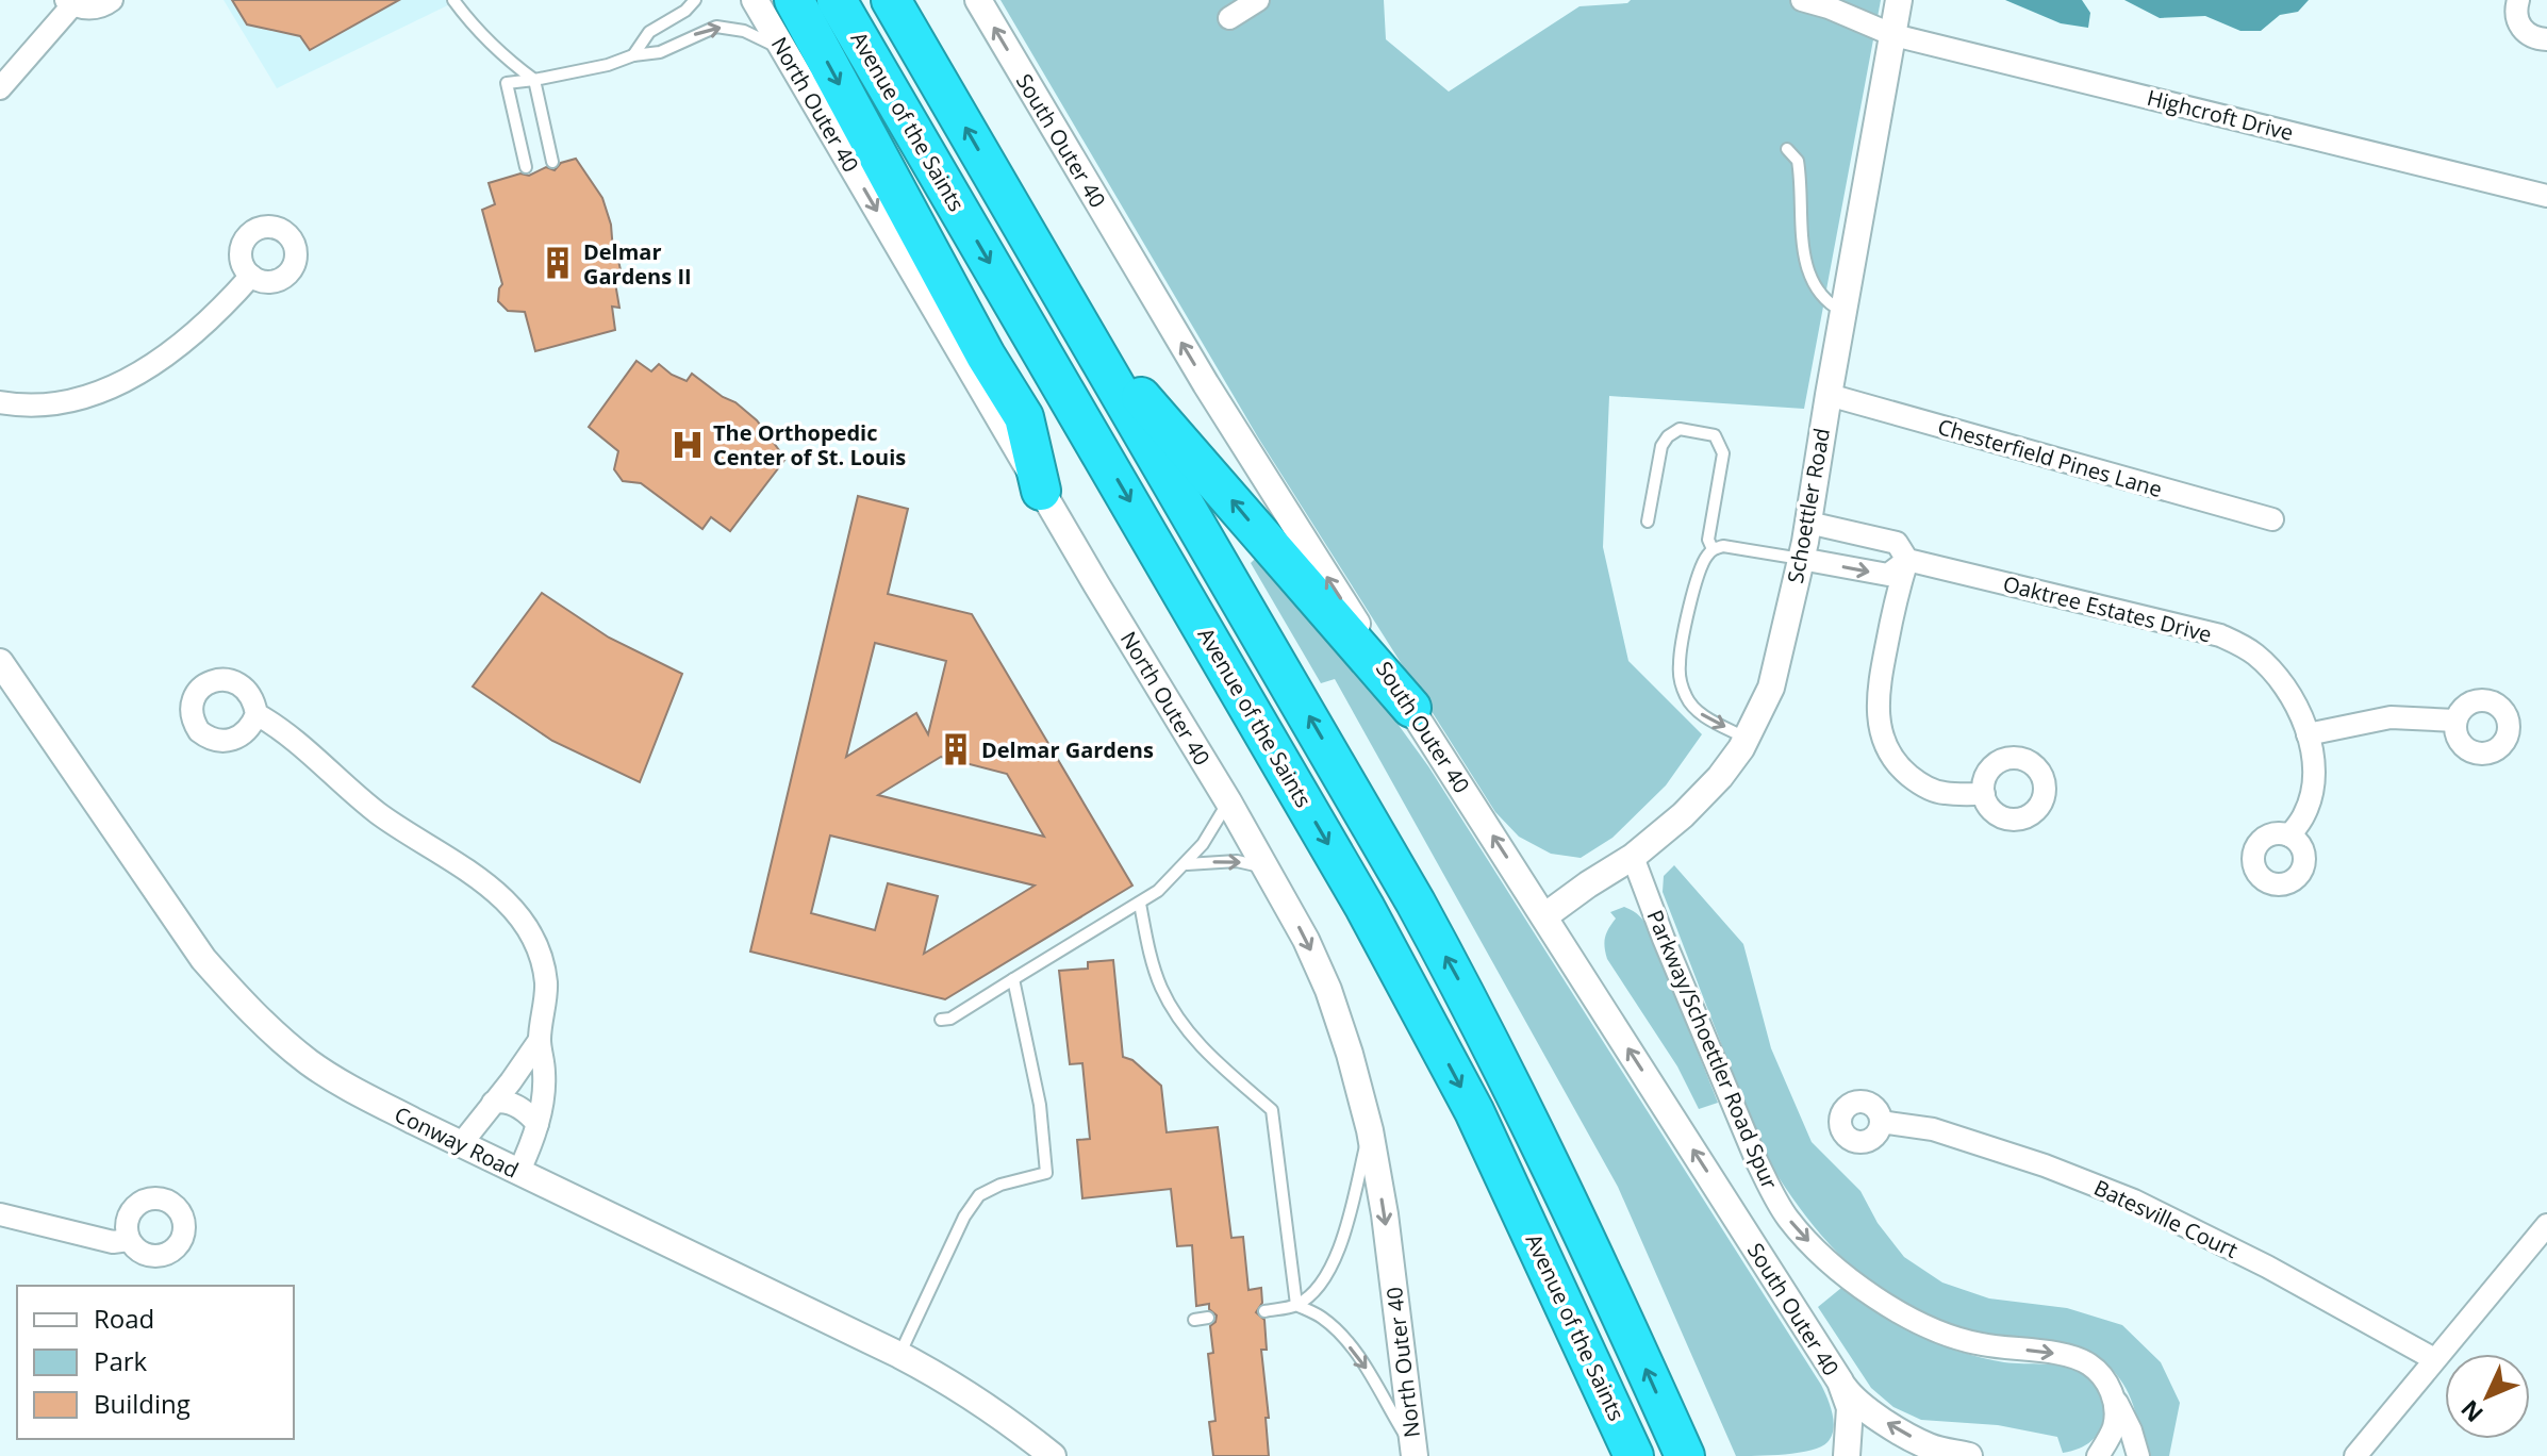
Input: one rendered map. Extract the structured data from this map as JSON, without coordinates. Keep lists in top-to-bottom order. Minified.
{"streets":{"highway":["Avenue of the Saints"],"street":["North Outer 40","Highcroft Drive","South Outer 40","Chesterfield Pines Lane","Schoettler Road","Oaktree Estates Drive","Parkway/Schoettler Road Spur","Conway Road","Batesville Court"]},"crossings":[["Highcroft Drive","Schoettler Road"],["South Outer 40","Schoettler Road"],["Chesterfield Pines Lane","Schoettler Road"],["Schoettler Road","Oaktree Estates Drive"],["Schoettler Road","Parkway/Schoettler Road Spur"]],"one_way":["North Outer 40","South Outer 40","Parkway/Schoettler Road Spur"],"places":{"building":["Delmar Gardens II","Delmar Gardens"],"hospital":["The Orthopedic Center of St. Louis"]},"legend":["Road","Park","Building"],"north":"bottom left"}
